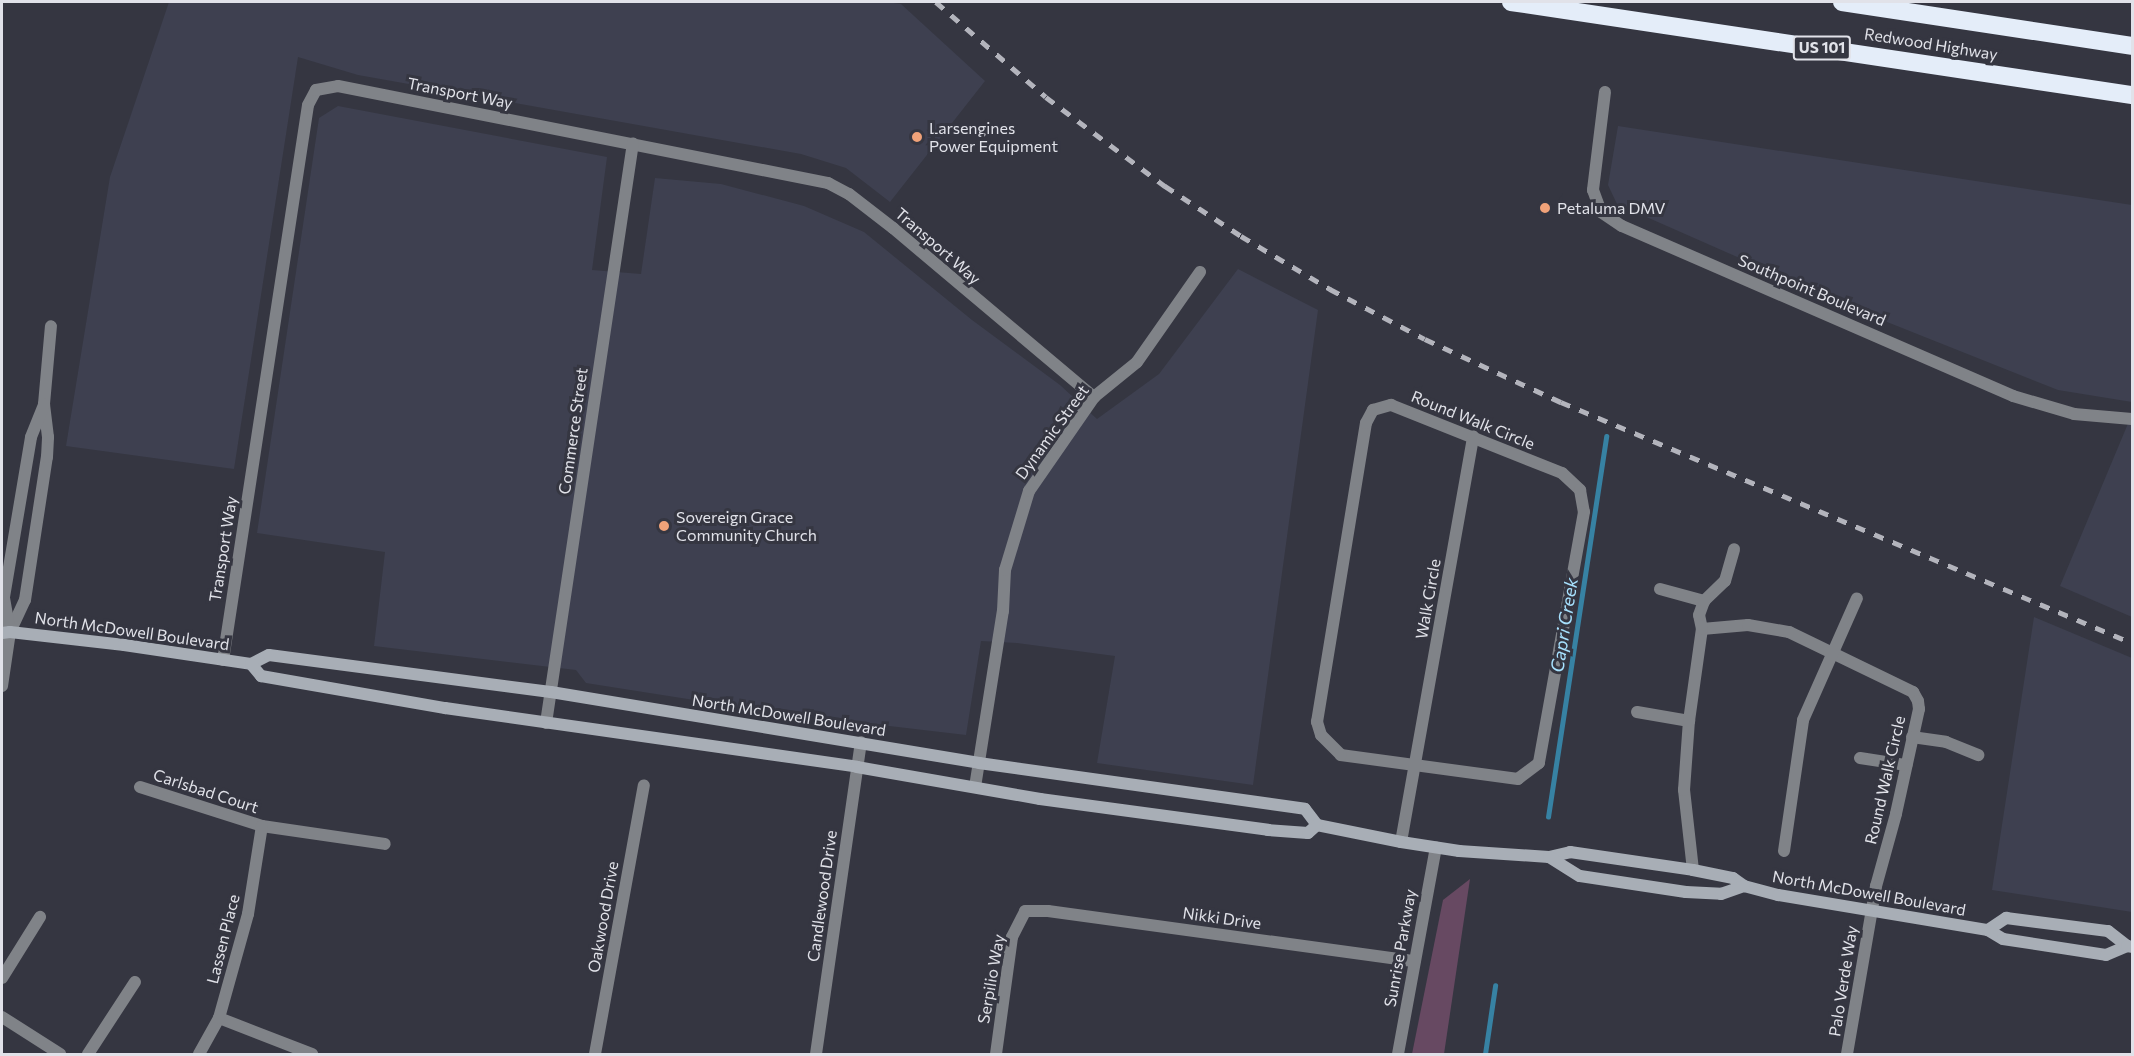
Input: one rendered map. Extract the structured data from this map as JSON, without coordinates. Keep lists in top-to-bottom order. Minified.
{"streets":{"highway":["Redwood Highway","US 101"],"main road":["North McDowell Boulevard"],"street":["Transport Way","Southpoint Boulevard","Round Walk Circle","Commerce Street","Dynamic Street","Walk Circle","Carlsbad Court","Candlewood Drive","Oakwood Drive","Nikki Drive","Lassen Place","Sunrise Parkway","Serpilio Way","Palo Verde Way"]},"crossings":[["Transport Way","Commerce Street"],["Transport Way","Dynamic Street"],["Transport Way","North McDowell Boulevard"],["Round Walk Circle","Walk Circle"],["Round Walk Circle","North McDowell Boulevard"],["Round Walk Circle","Palo Verde Way"],["Commerce Street","North McDowell Boulevard"],["Dynamic Street","North McDowell Boulevard"],["North McDowell Boulevard","Candlewood Drive"],["North McDowell Boulevard","Sunrise Parkway"],["North McDowell Boulevard","Palo Verde Way"],["Carlsbad Court","Lassen Place"],["Nikki Drive","Sunrise Parkway"],["Nikki Drive","Serpilio Way"]],"water":["Capri Creek"],"places":["Larsengines Power Equipment","Petaluma DMV","Sovereign Grace Community Church"]}
